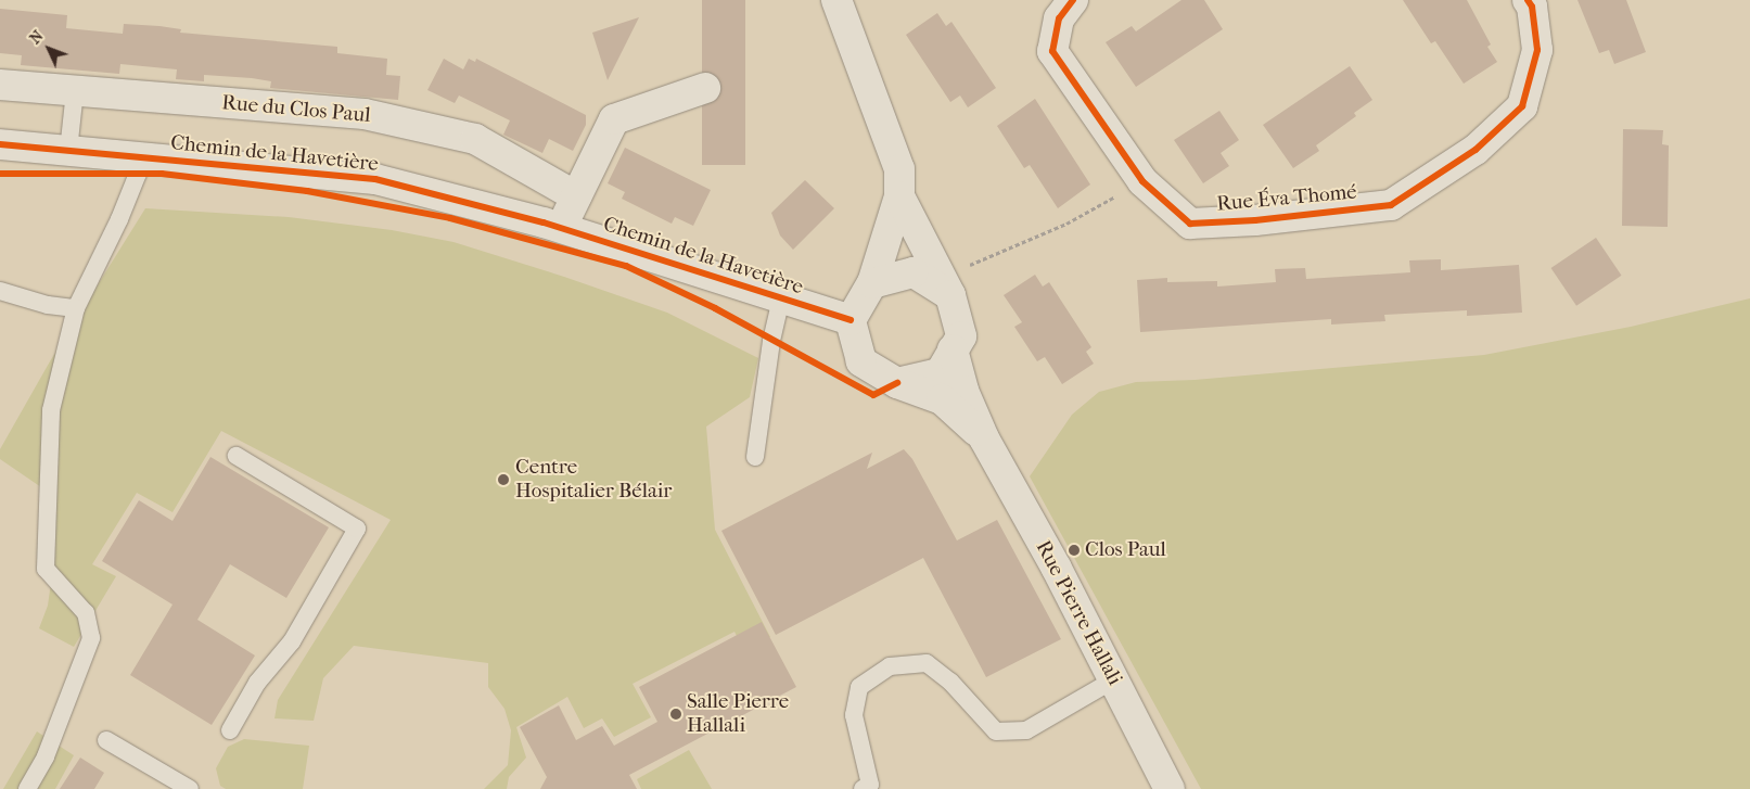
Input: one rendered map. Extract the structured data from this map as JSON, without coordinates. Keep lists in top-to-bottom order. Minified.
{"streets":{"street":["Rue du Clos Paul","Chemin de la Havetière","Rue Éva Thomé","Rue Pierre Hallali"]},"crossings":[["Chemin de la Havetière","Rue Pierre Hallali"]],"places":["Centre Hospitalier Bélair","Clos Paul","Salle Pierre Hallali"],"north":"top left"}
